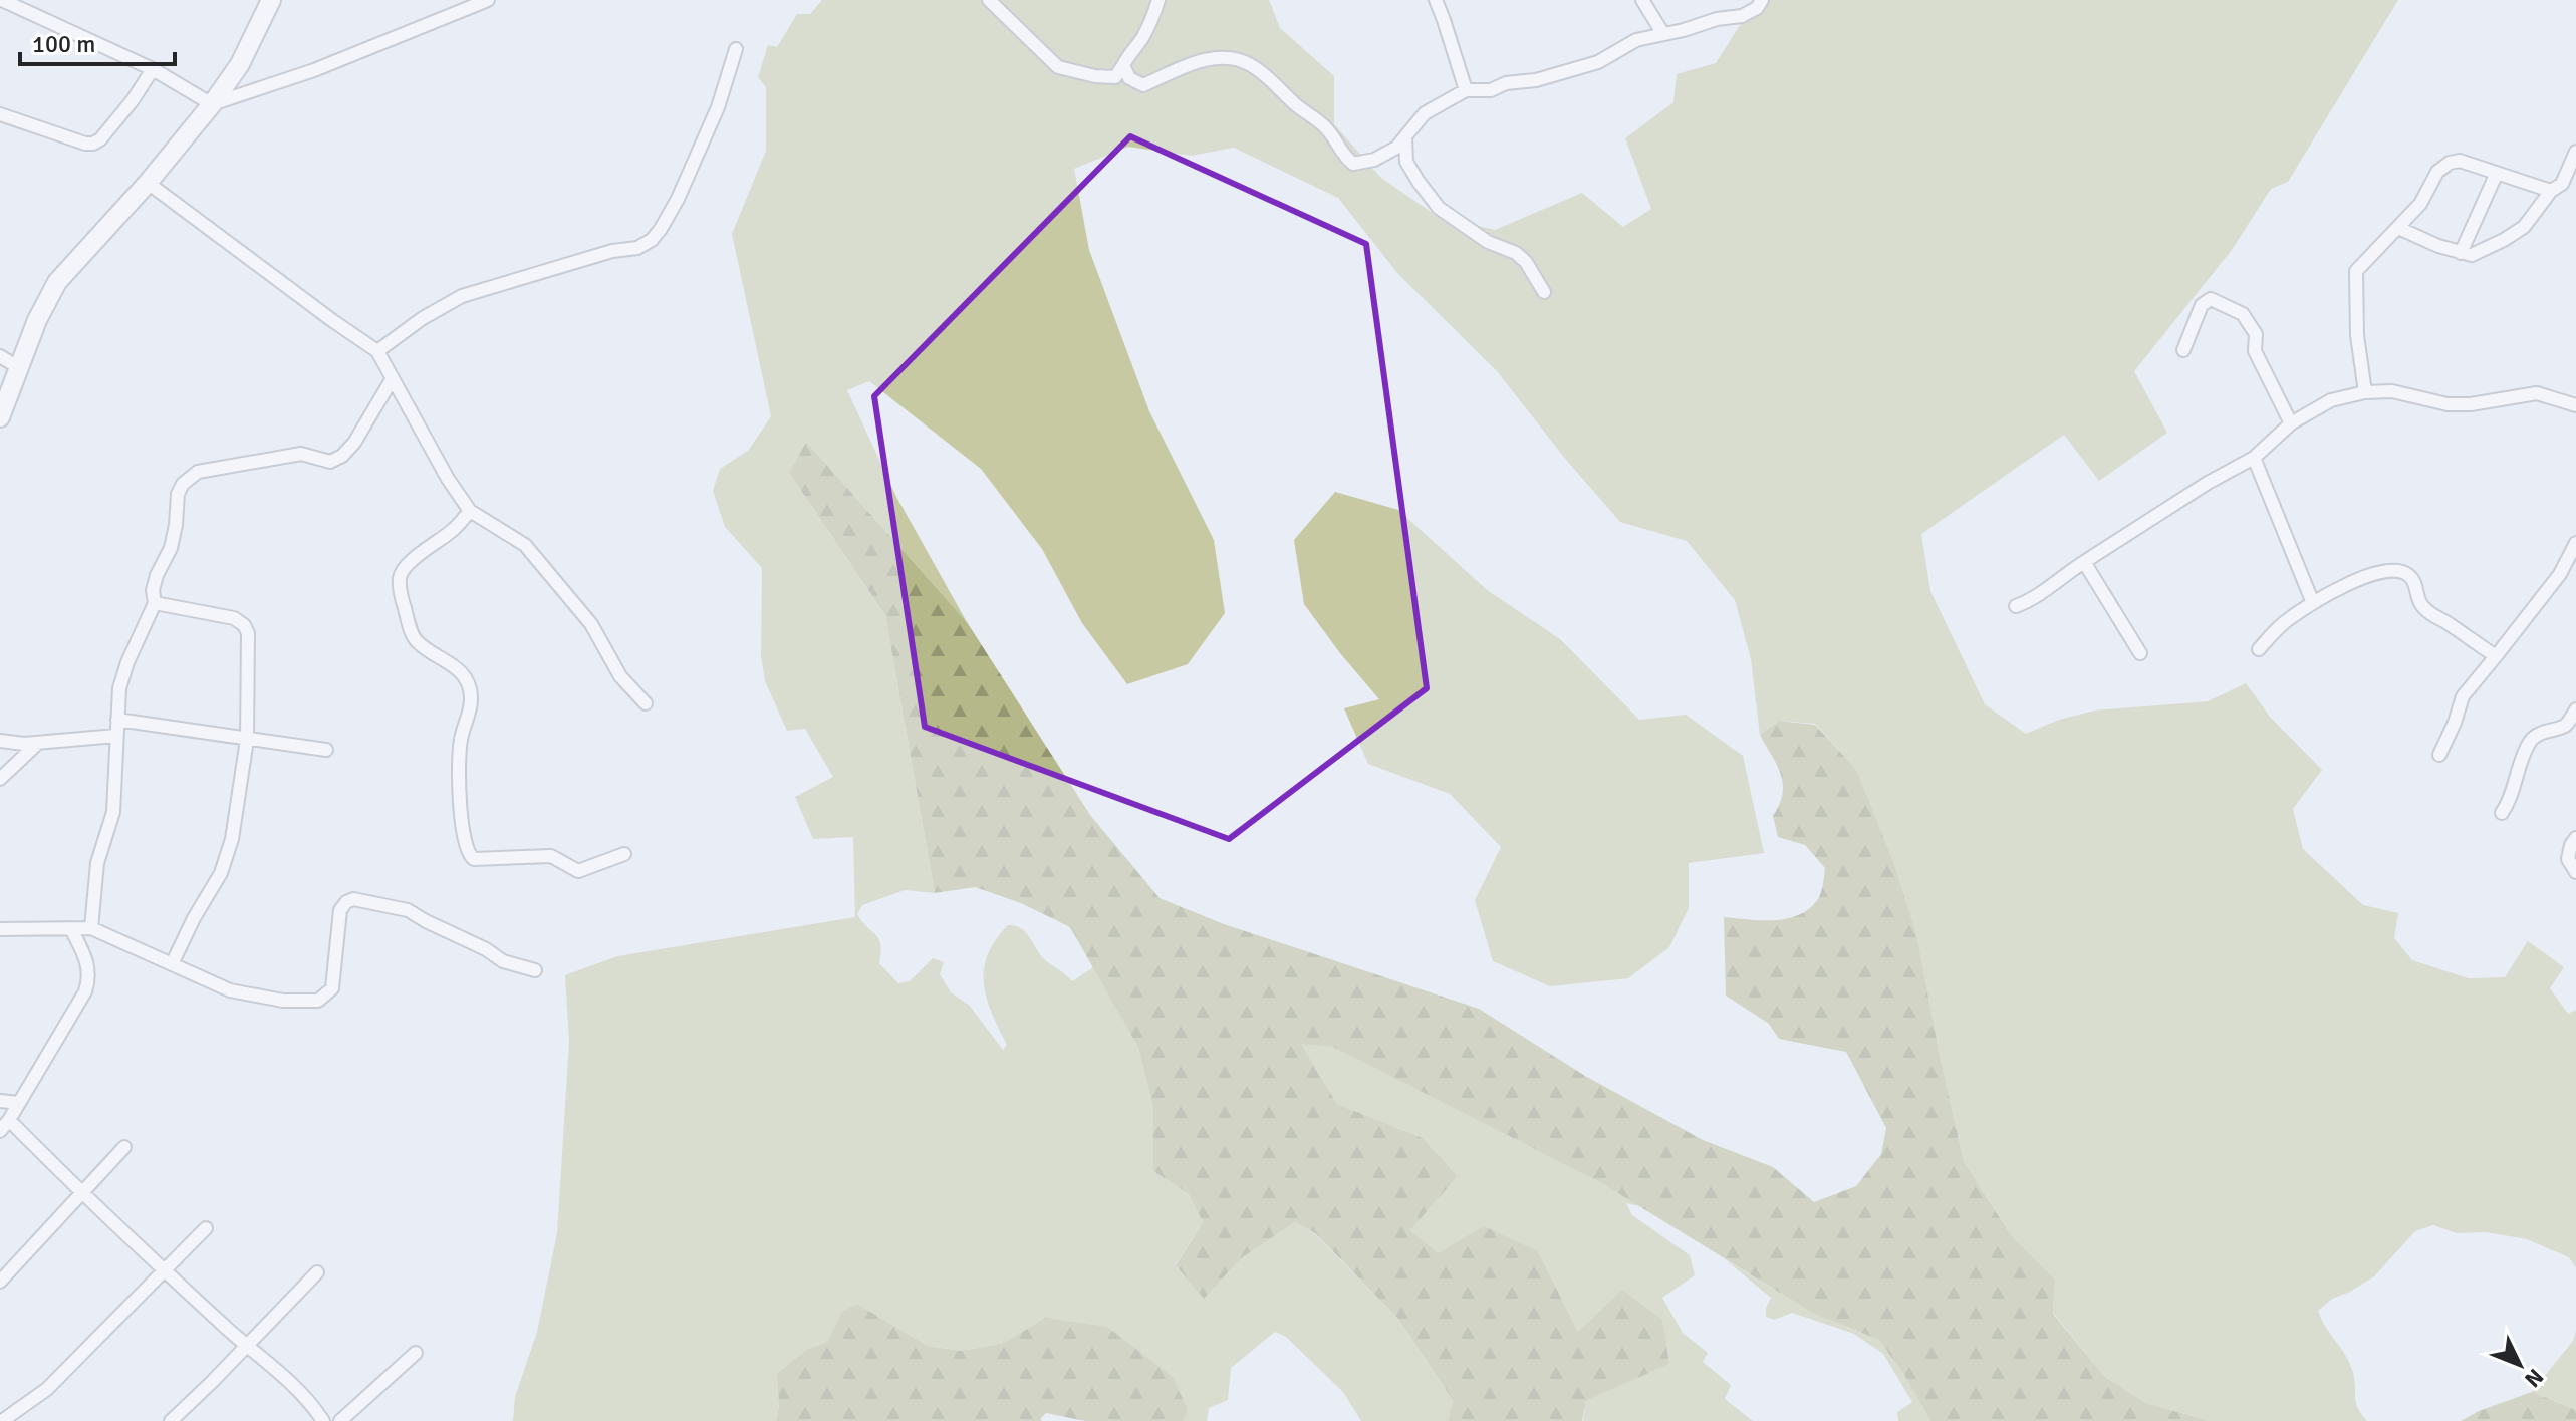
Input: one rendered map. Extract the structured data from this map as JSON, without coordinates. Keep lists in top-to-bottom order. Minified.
{"scale_bar":"100 m","north":"bottom right"}
